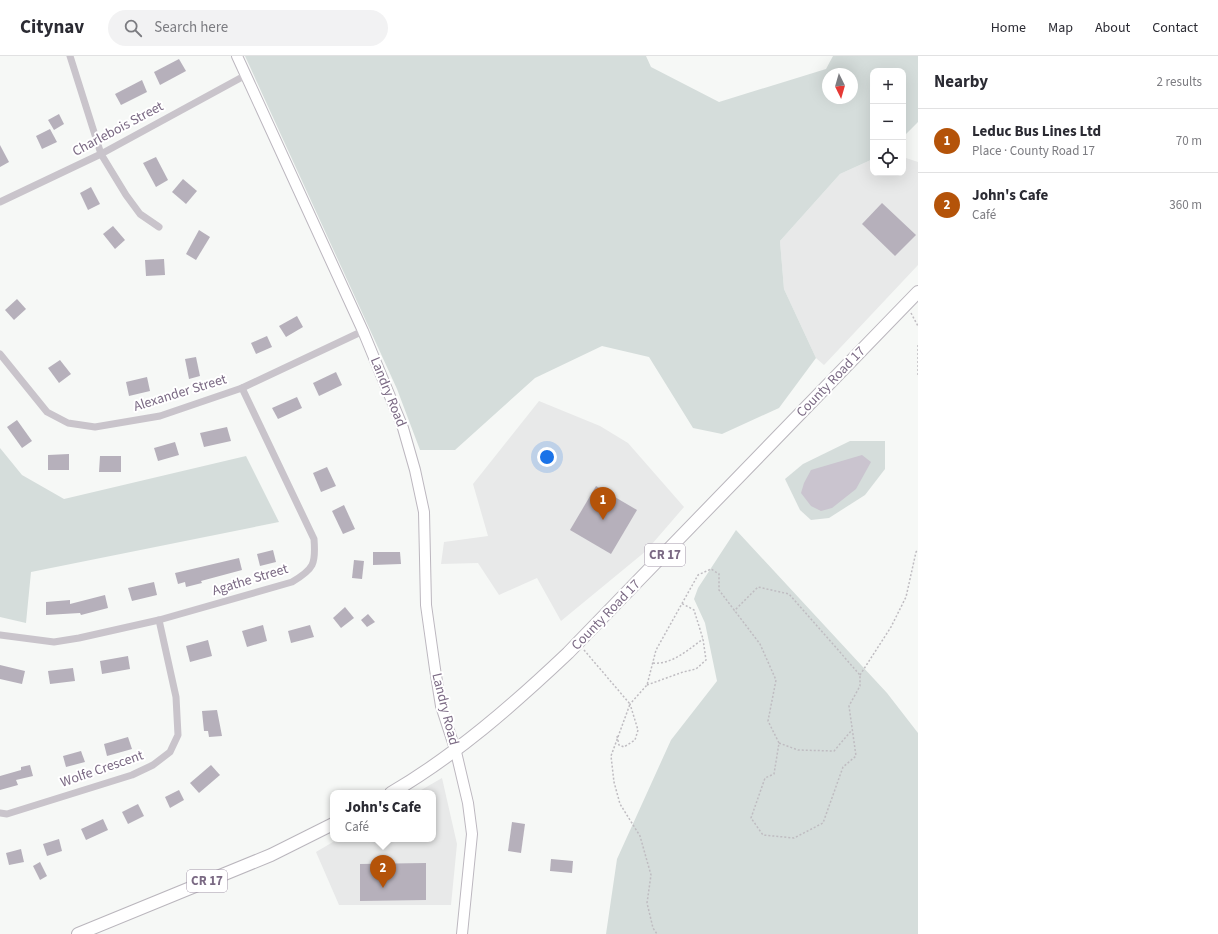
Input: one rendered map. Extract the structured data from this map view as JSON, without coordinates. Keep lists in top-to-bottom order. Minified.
{"streets":{"main road":["County Road 17","Landry Road","CR 17"],"street":["Charlebois Street","Alexander Street","Agathe Street","Wolfe Crescent"]},"crossings":[["Charlebois Street","Landry Road"],["County Road 17","Landry Road"],["Landry Road","Alexander Street"],["Alexander Street","Agathe Street"],["Agathe Street","Wolfe Crescent"]],"north":"bottom","page":{"header":"Citynav","search":"Search here","nav":["Home","Map","About","Contact"],"heading":["Nearby","2 results"],"map_buttons":["+","−"],"list":[{"mark":"1","name":"Leduc Bus Lines Ltd","note":"Place · County Road 17","value":"70 m"},{"mark":"2","name":"John's Cafe","note":"Café","value":"360 m"}],"pins":["1","2"],"popup":["John's Cafe","Café"]}}
